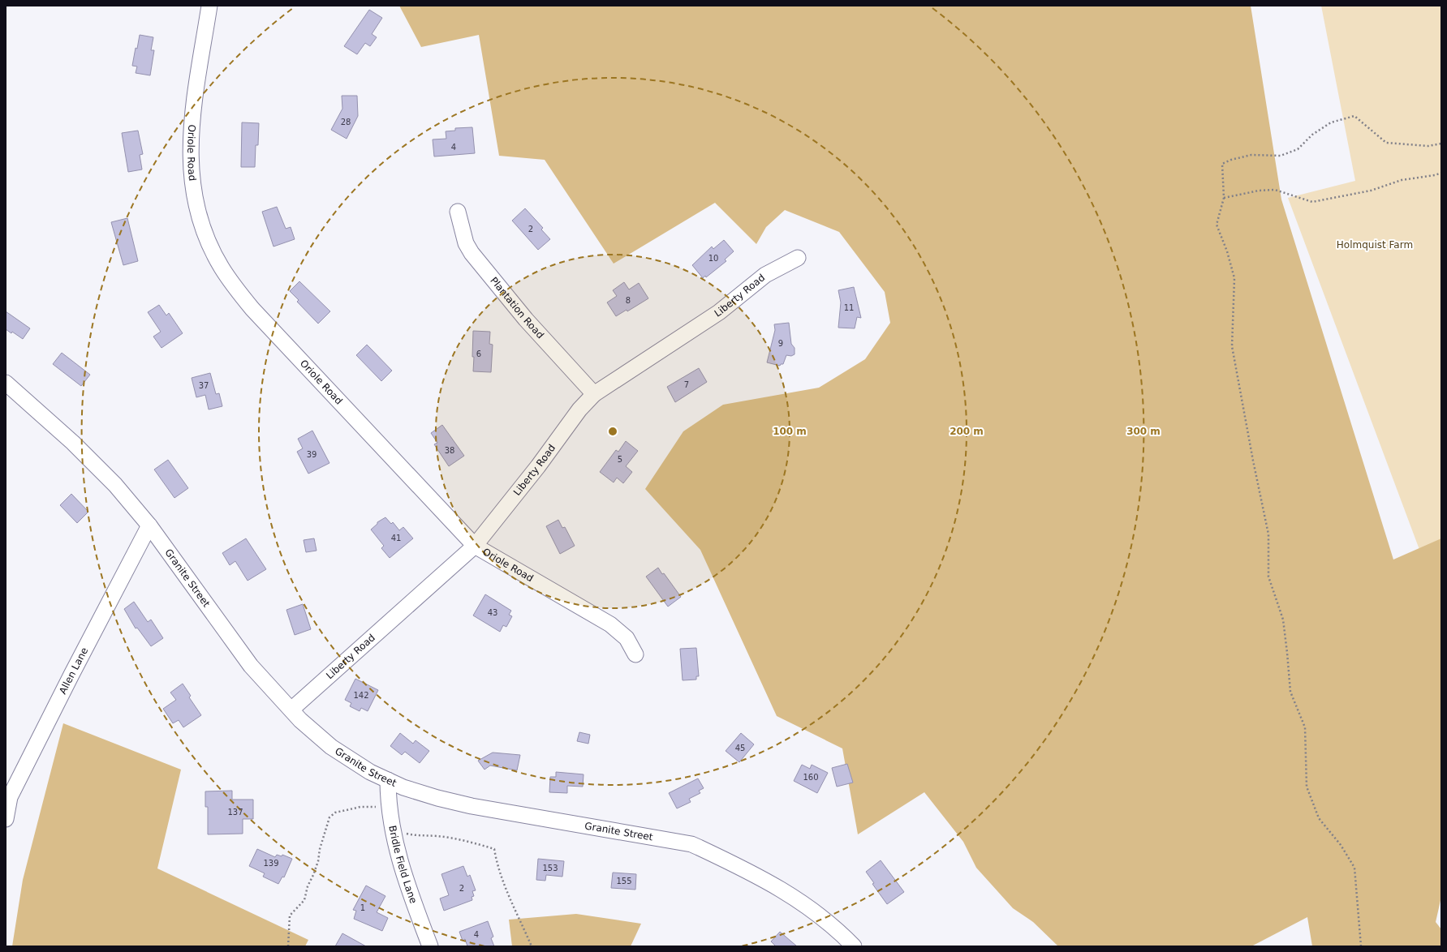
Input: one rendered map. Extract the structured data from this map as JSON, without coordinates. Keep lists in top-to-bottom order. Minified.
{"streets":{"street":["Oriole Road","Liberty Road","Plantation Road","Granite Street","Allen Lane","Bridle Field Lane"]},"crossings":[["Oriole Road","Liberty Road"],["Liberty Road","Plantation Road"],["Liberty Road","Granite Street"],["Granite Street","Allen Lane"],["Granite Street","Bridle Field Lane"]],"parks":["Holmquist Farm"],"house_numbers":["28","4","2","10","8","11","9","6","7","37","38","39","5","41","43","142","45","160","137","139","153","155","2","1","4"],"rings":["100 m","200 m","300 m"]}
